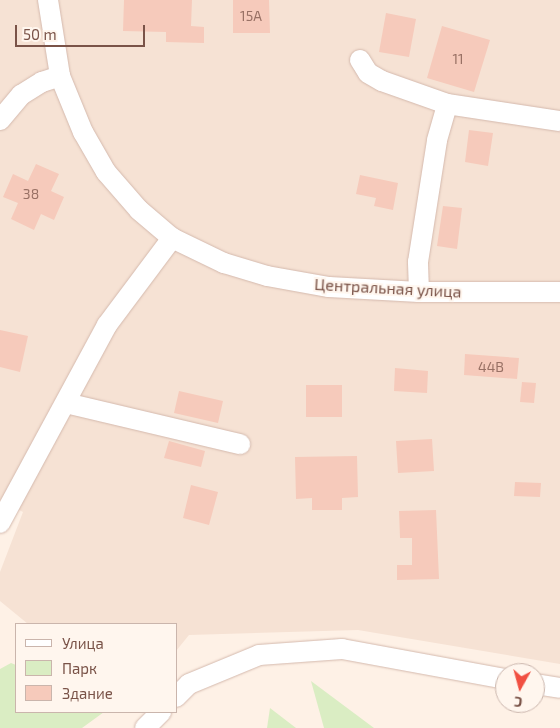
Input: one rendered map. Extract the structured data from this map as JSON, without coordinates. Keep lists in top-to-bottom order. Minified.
{"streets":{"street":["Центральная улица"]},"house_numbers":["15А","11","38","44В"],"legend":["Улица","Парк","Здание"],"scale_bar":"50 m","north":"bottom"}
